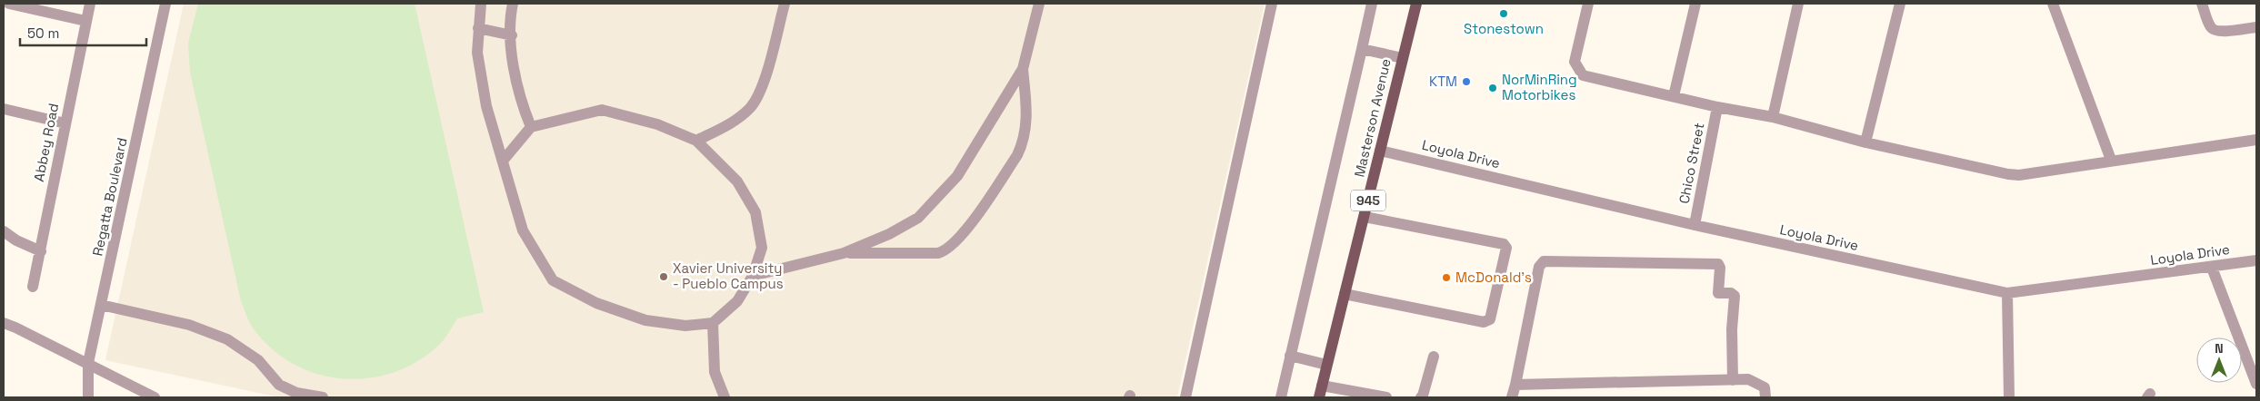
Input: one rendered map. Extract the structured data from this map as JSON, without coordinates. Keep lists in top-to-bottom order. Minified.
{"streets":{"main road":["Masterson Avenue","945"],"street":["Abbey Road","Loyola Drive","Chico Street","Regatta Boulevard"]},"crossings":[["Masterson Avenue","Loyola Drive"],["Loyola Drive","Chico Street"]],"places":["Stonestown","KTM","NorMinRing Motorbikes","Xavier University - Pueblo Campus","McDonald's"],"scale_bar":"50 m","north":"top"}
